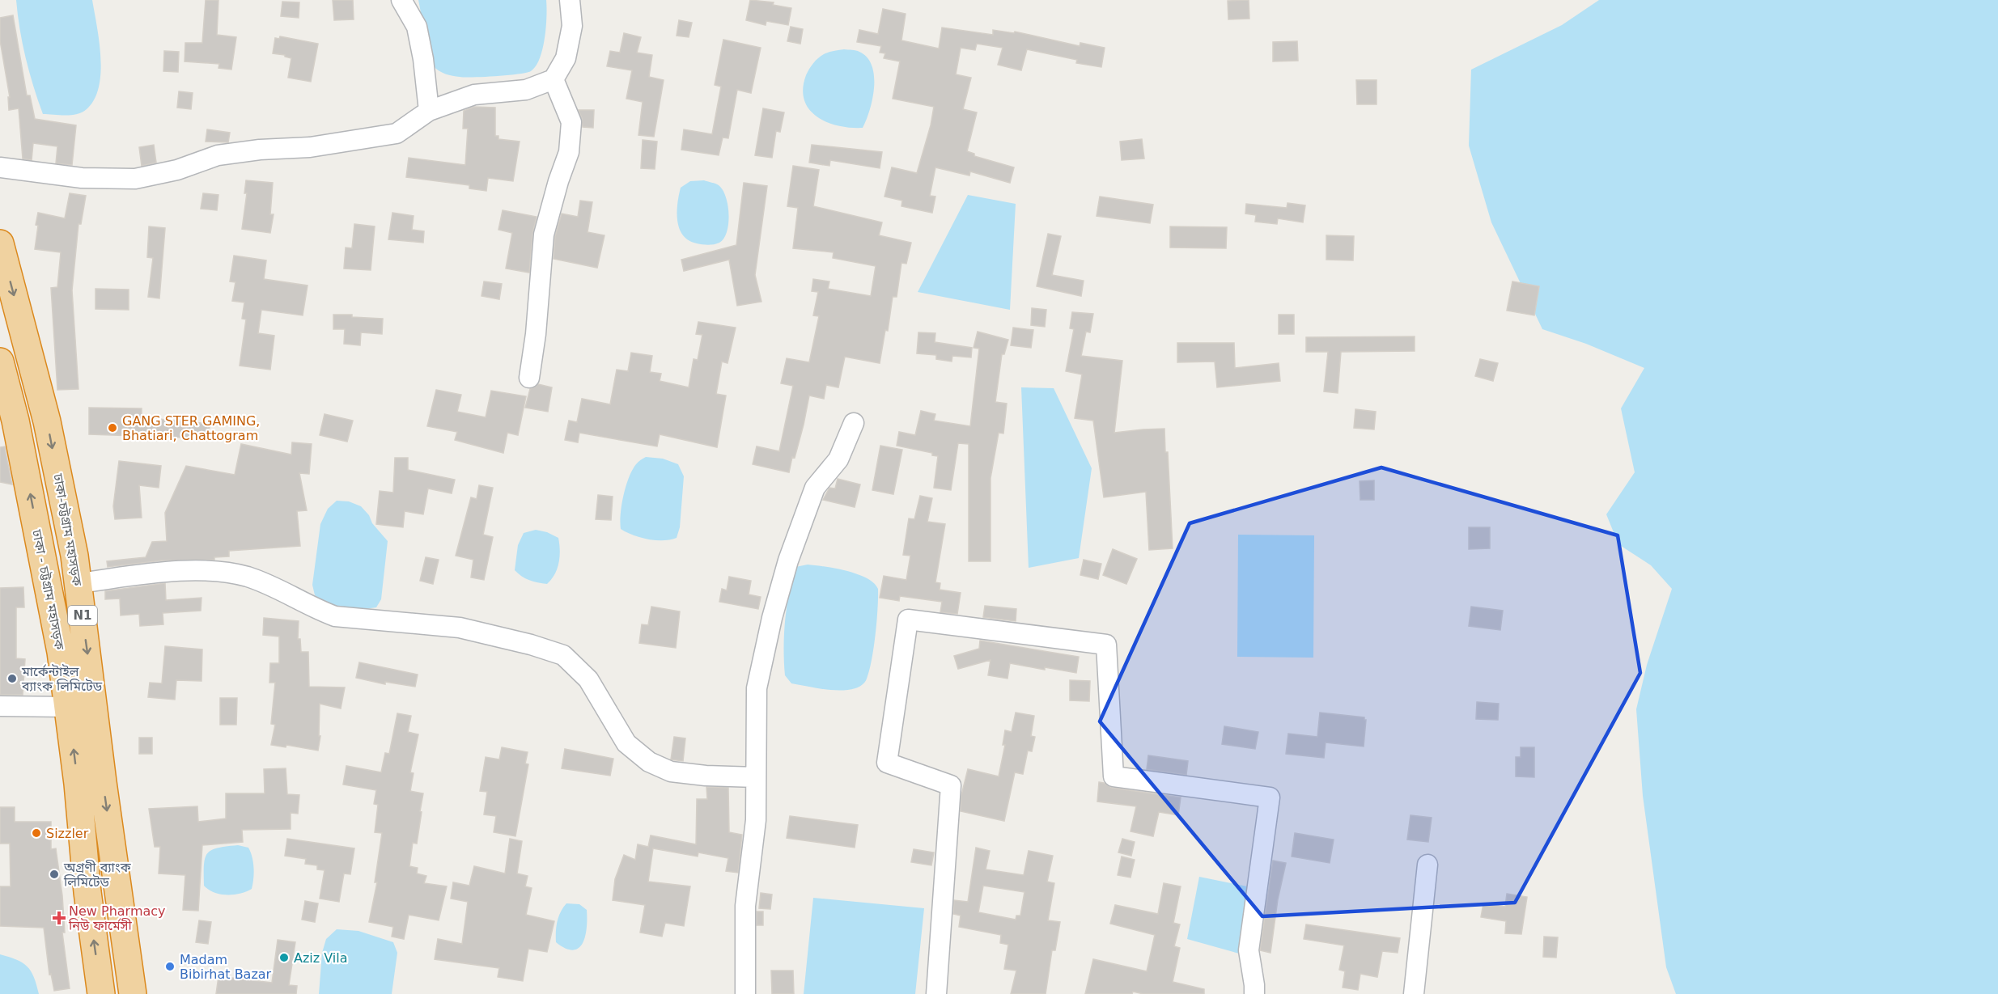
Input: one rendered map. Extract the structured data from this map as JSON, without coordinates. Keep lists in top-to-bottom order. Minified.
{"streets":{"highway":["ঢাকা-চট্টগ্রাম মহাসড়ক","ঢাকা - চট্টগ্রাম মহাসড়ক","N1"]},"one_way":["ঢাকা-চট্টগ্রাম মহাসড়ক","ঢাকা - চট্টগ্রাম মহাসড়ক"],"places":{"other":["GANG STER GAMING, Bhatiari, Chattogram","মার্কেন্টাইল ব্যাংক লিমিটেড","Sizzler","অগ্রণী ব্যাংক লিমিটেড","Aziz Vila","Madam Bibirhat Bazar"],"health":["New Pharmacy নিউ ফার্মেসী"]}}
